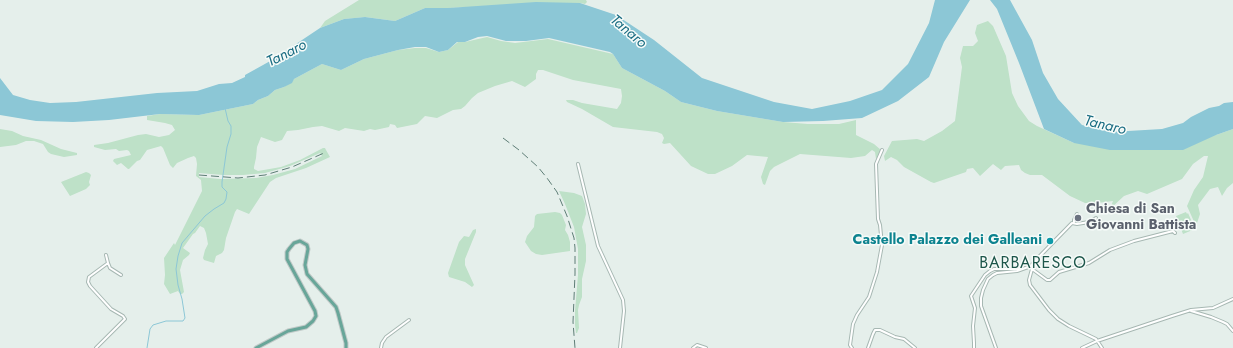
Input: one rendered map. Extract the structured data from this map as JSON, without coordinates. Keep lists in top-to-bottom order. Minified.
{"districts":["BARBARESCO"],"water":["Tanaro"],"places":["Chiesa di San Giovanni Battista","Castello Palazzo dei Galleani"]}
